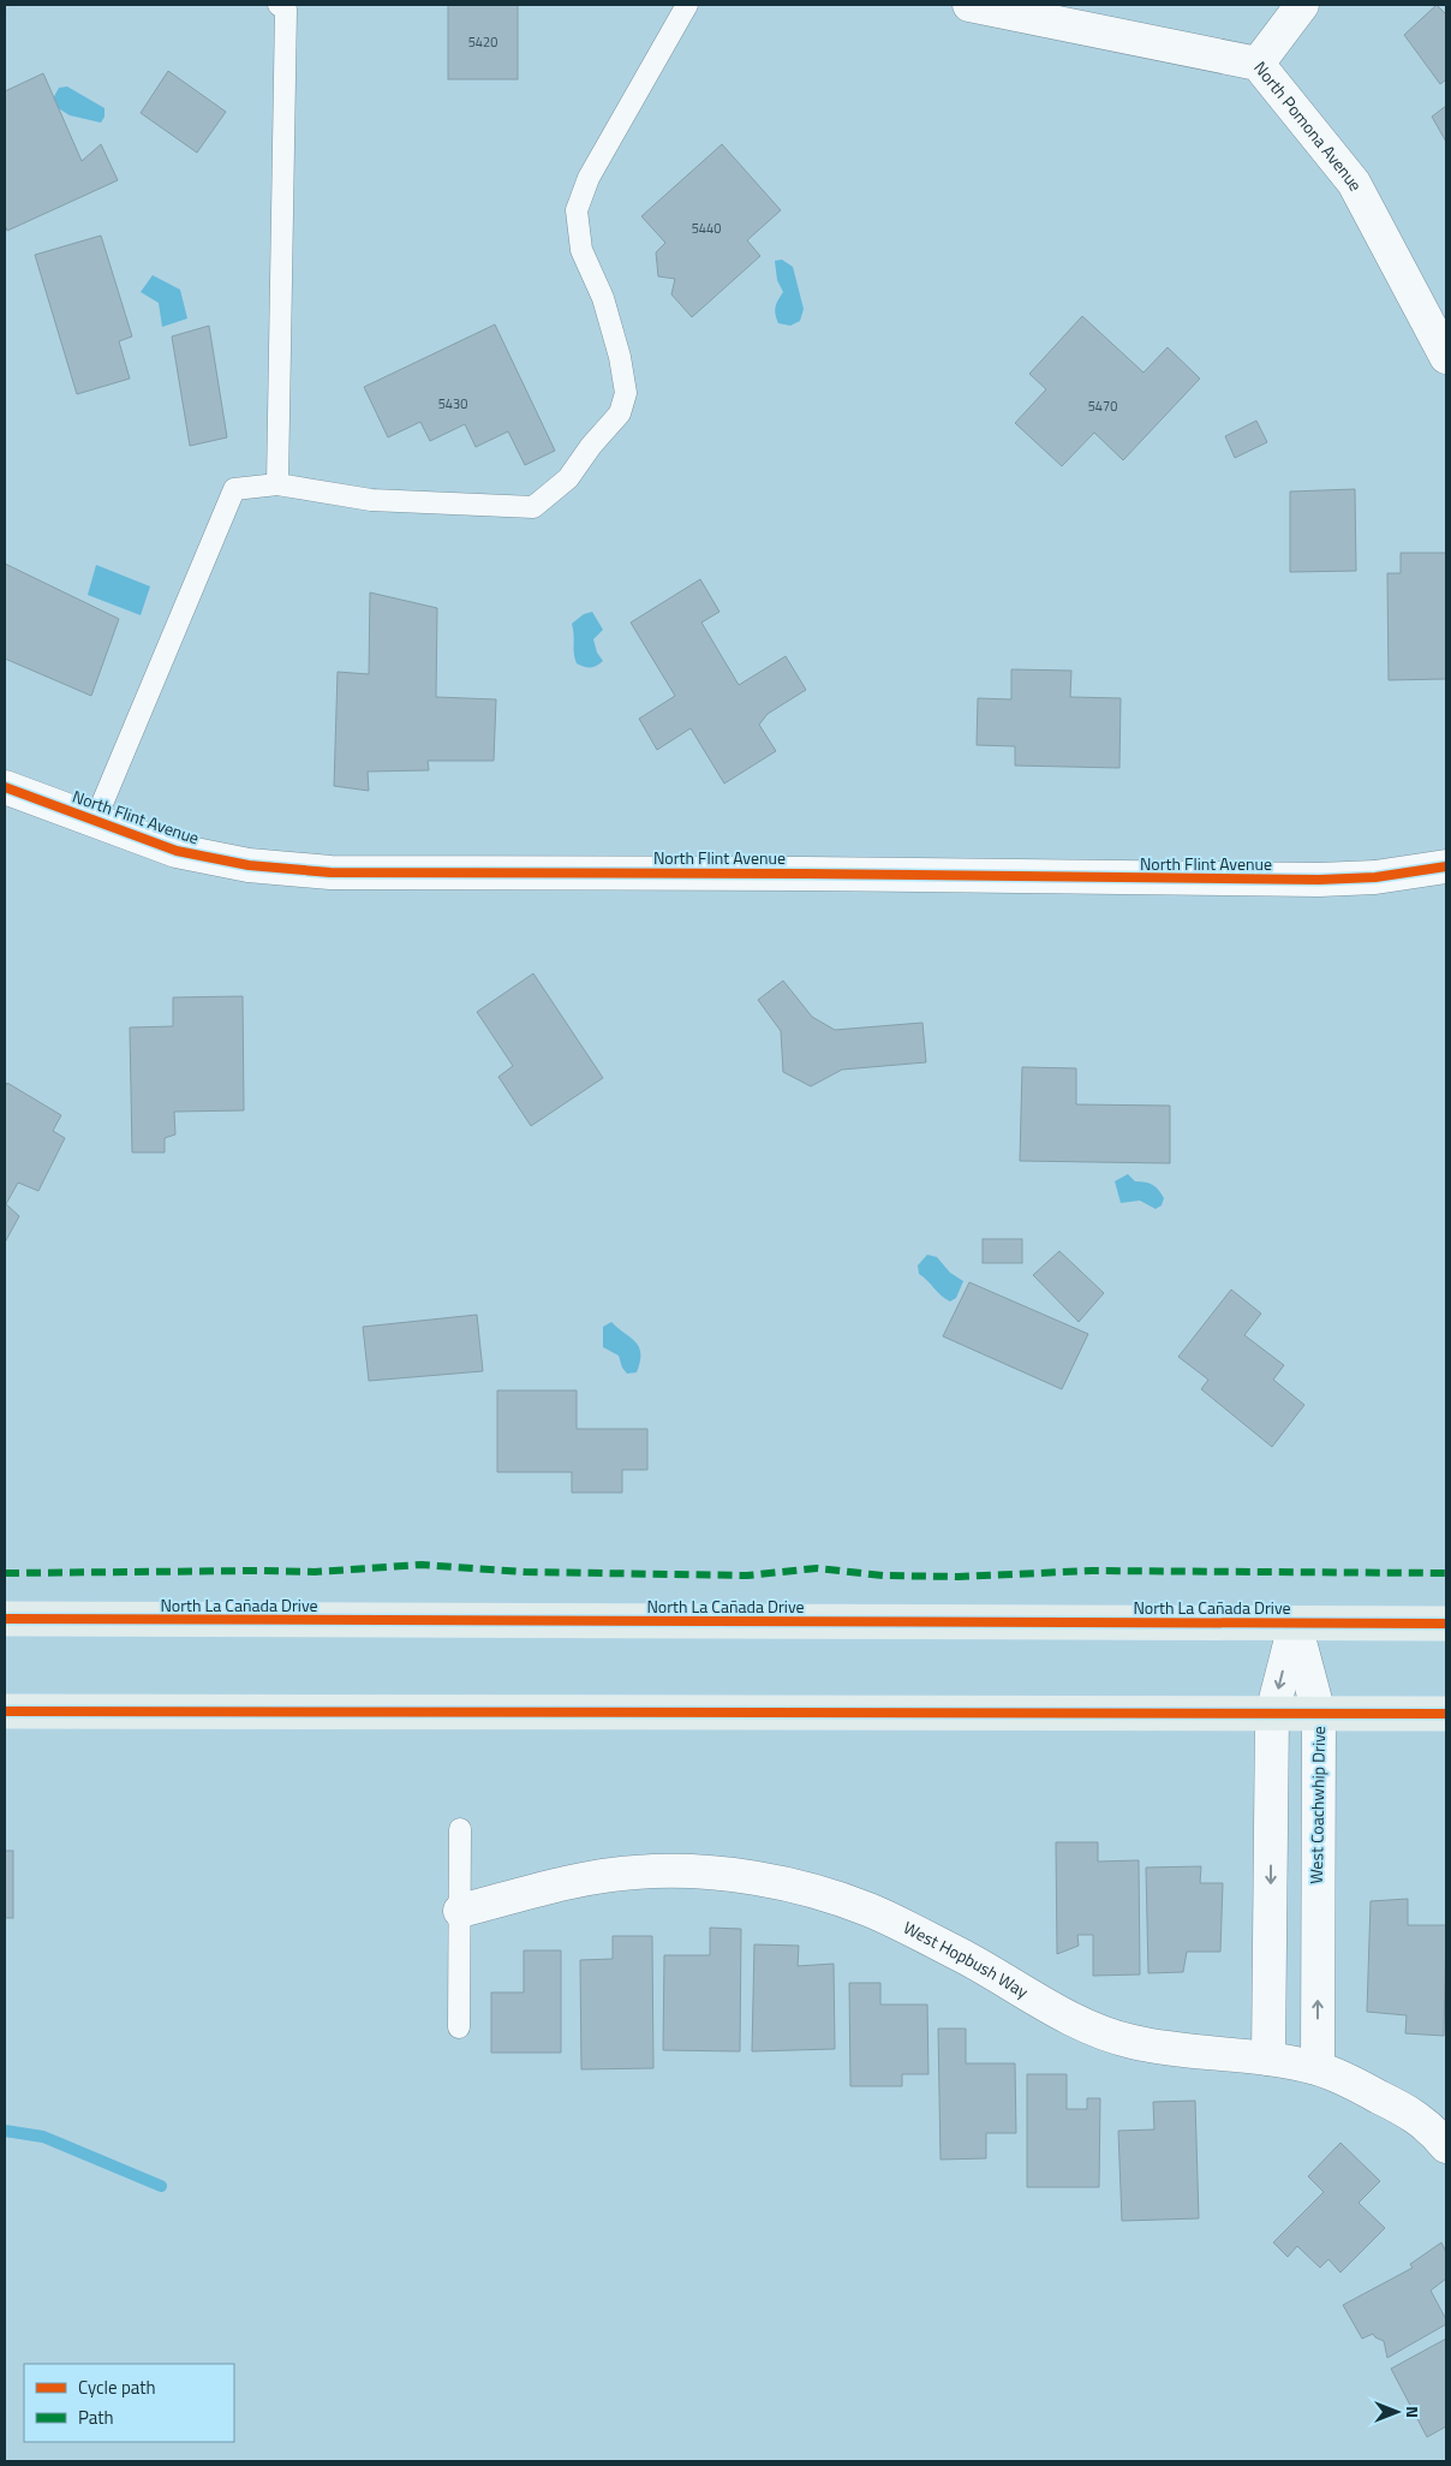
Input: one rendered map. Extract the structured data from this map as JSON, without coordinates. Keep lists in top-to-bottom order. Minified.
{"streets":{"main road":["North La Cañada Drive"],"street":["North Pomona Avenue","North Flint Avenue","West Coachwhip Drive","West Hopbush Way"]},"crossings":[["North La Cañada Drive","West Coachwhip Drive"],["West Coachwhip Drive","West Hopbush Way"]],"house_numbers":["5420","5440","5430","5470"],"legend":["Cycle path","Path"],"north":"right"}
